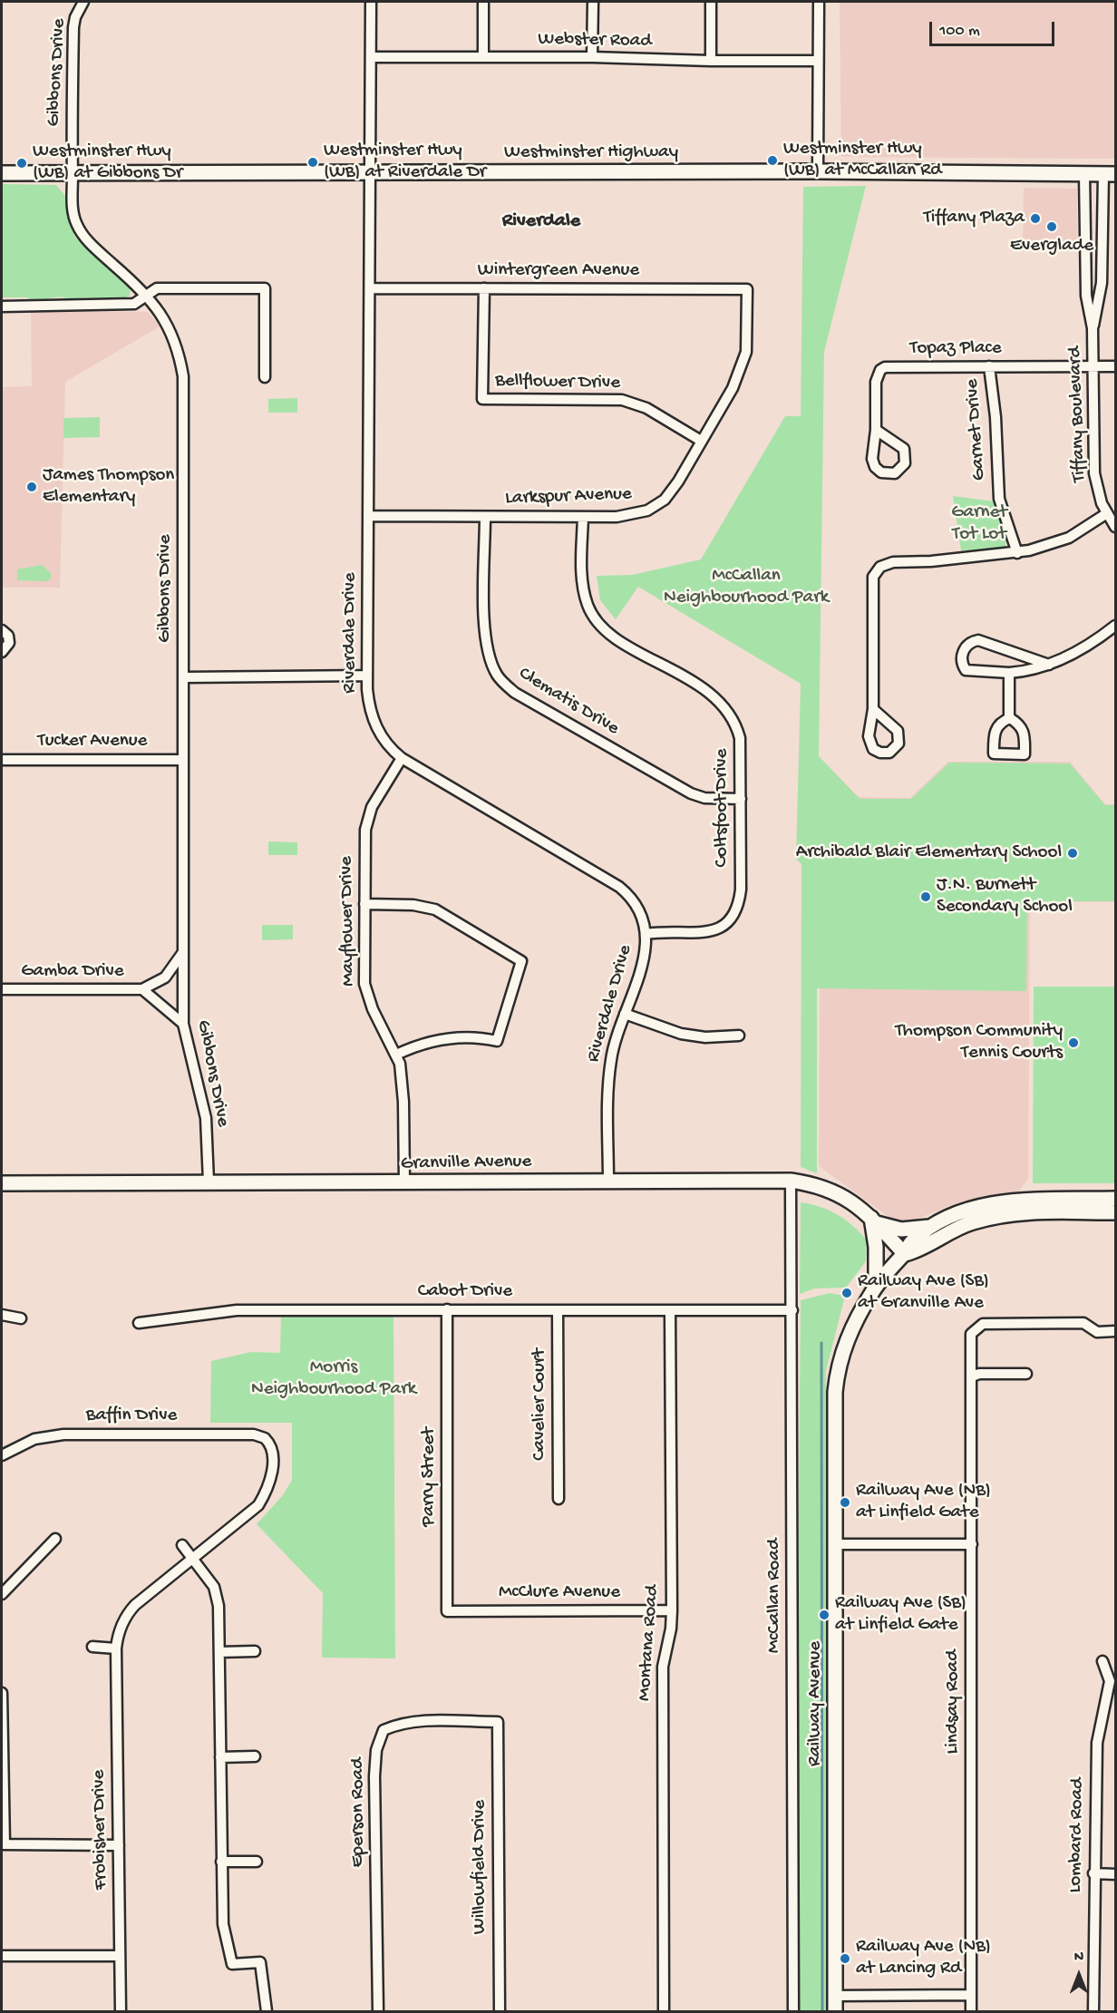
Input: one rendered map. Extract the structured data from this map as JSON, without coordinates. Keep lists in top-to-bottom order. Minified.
{"streets":{"main road":["Westminster Highway","Granville Avenue","Railway Avenue"],"street":["Webster Road","Gibbons Drive","Wintergreen Avenue","Topaz Place","Bellflower Drive","Tiffany Boulevard","Garnet Drive","Larkspur Avenue","Riverdale Drive","Clematis Drive","Tucker Avenue","Coltsfoot Drive","Mayflower Drive","Gamba Drive","Cabot Drive","Cavelier Court","Baffin Drive","Parry Street","McClure Avenue","McCallan Road","Montana Road","Lindsay Road","Eperson Road","Frobisher Drive","Lombard Road","Willowfield Drive"]},"crossings":[["Webster Road","Riverdale Drive"],["Gibbons Drive","Westminster Highway"],["Gibbons Drive","Tucker Avenue"],["Gibbons Drive","Gamba Drive"],["Gibbons Drive","Granville Avenue"],["Westminster Highway","Tiffany Boulevard"],["Westminster Highway","Riverdale Drive"],["Wintergreen Avenue","Bellflower Drive"],["Wintergreen Avenue","Larkspur Avenue"],["Wintergreen Avenue","Riverdale Drive"],["Topaz Place","Tiffany Boulevard"],["Topaz Place","Garnet Drive"],["Bellflower Drive","Larkspur Avenue"],["Larkspur Avenue","Riverdale Drive"],["Larkspur Avenue","Clematis Drive"],["Larkspur Avenue","Coltsfoot Drive"],["Riverdale Drive","Coltsfoot Drive"],["Riverdale Drive","Mayflower Drive"],["Riverdale Drive","Granville Avenue"],["Clematis Drive","Coltsfoot Drive"],["Mayflower Drive","Granville Avenue"],["Granville Avenue","McCallan Road"],["Granville Avenue","Railway Avenue"],["Cabot Drive","Cavelier Court"],["Cabot Drive","Parry Street"],["Cabot Drive","McCallan Road"],["Cabot Drive","Montana Road"],["Baffin Drive","Frobisher Drive"],["Parry Street","McClure Avenue"],["McClure Avenue","Montana Road"],["Eperson Road","Willowfield Drive"]],"districts":["Riverdale"],"parks":["Garnet Tot Lot","McCallan Neighbourhood Park","Morris Neighbourhood Park"],"places":["Westminster Hwy (WB) at McCallan Rd","Westminster Hwy (WB) at Riverdale Dr","Westminster Hwy (WB) at Gibbons Dr","Tiffany Plaza","Everglade","James Thompson Elementary","Archibald Blair Elementary School","J.N. Burnett Secondary School","Thompson Community Tennis Courts","Railway Ave (SB) at Granville Ave","Railway Ave (NB) at Linfield Gate","Railway Ave (SB) at Linfield Gate","Railway Ave (NB) at Lancing Rd"],"scale_bar":"100 m","north":"top"}
